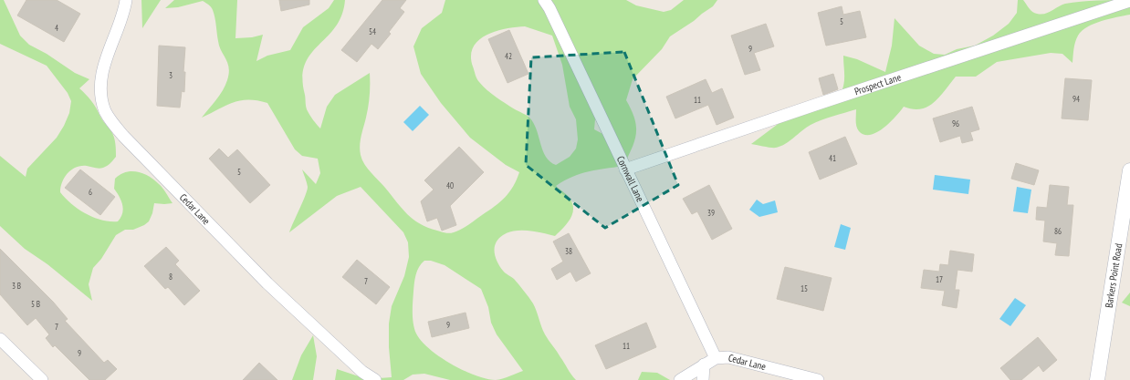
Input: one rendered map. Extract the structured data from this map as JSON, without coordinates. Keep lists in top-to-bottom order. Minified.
{"streets":{"street":["Prospect Lane","Cornwall Lane","Cedar Lane","Barkers Point Road"]},"crossings":[["Prospect Lane","Cornwall Lane"],["Cornwall Lane","Cedar Lane"]],"house_numbers":["5","4","54","9","42","3","94","11","96","41","5","40","6","39","86","38","8","17","7","3 B","15","5 B","9","7","11","9"]}
